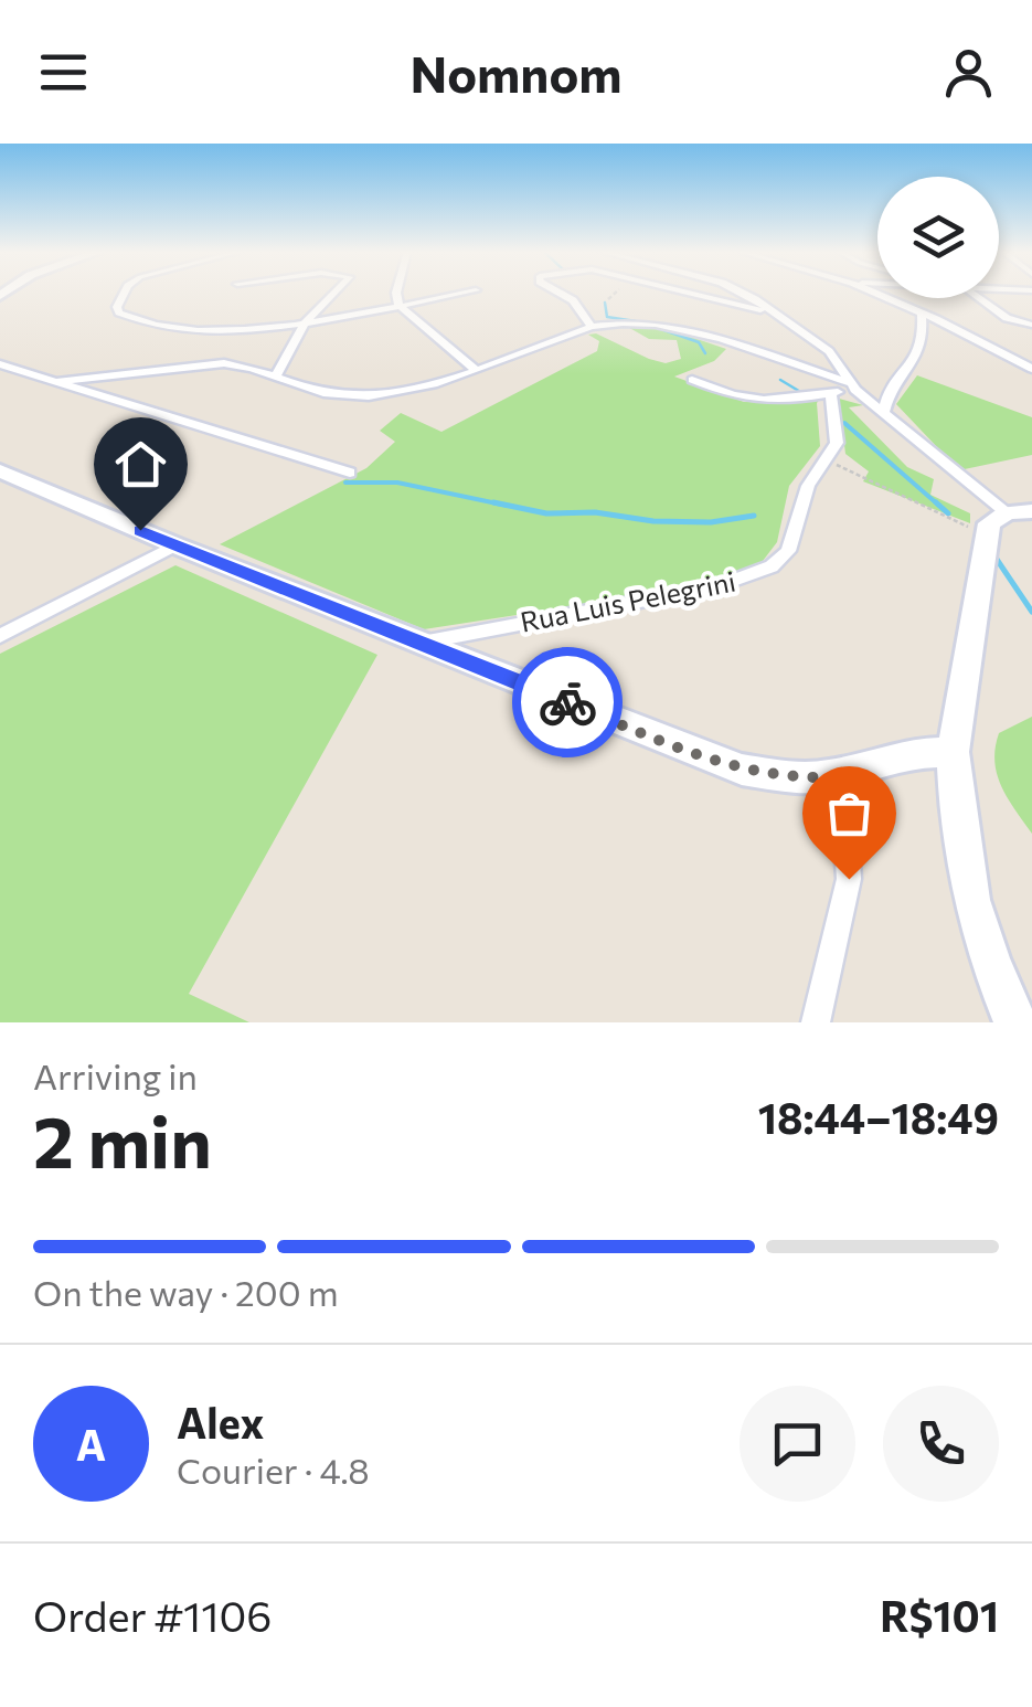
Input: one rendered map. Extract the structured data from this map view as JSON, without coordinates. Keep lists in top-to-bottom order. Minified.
{"streets":{"street":["Rua Luis Pelegrini"]},"page":{"header":"Nomnom","heading":["2 min","Arriving in","18:44–18:49"],"panel":["Alex","Courier · 4.8","Order #1106","R$101"],"bar":"On the way · 200 m","round":"A"}}
